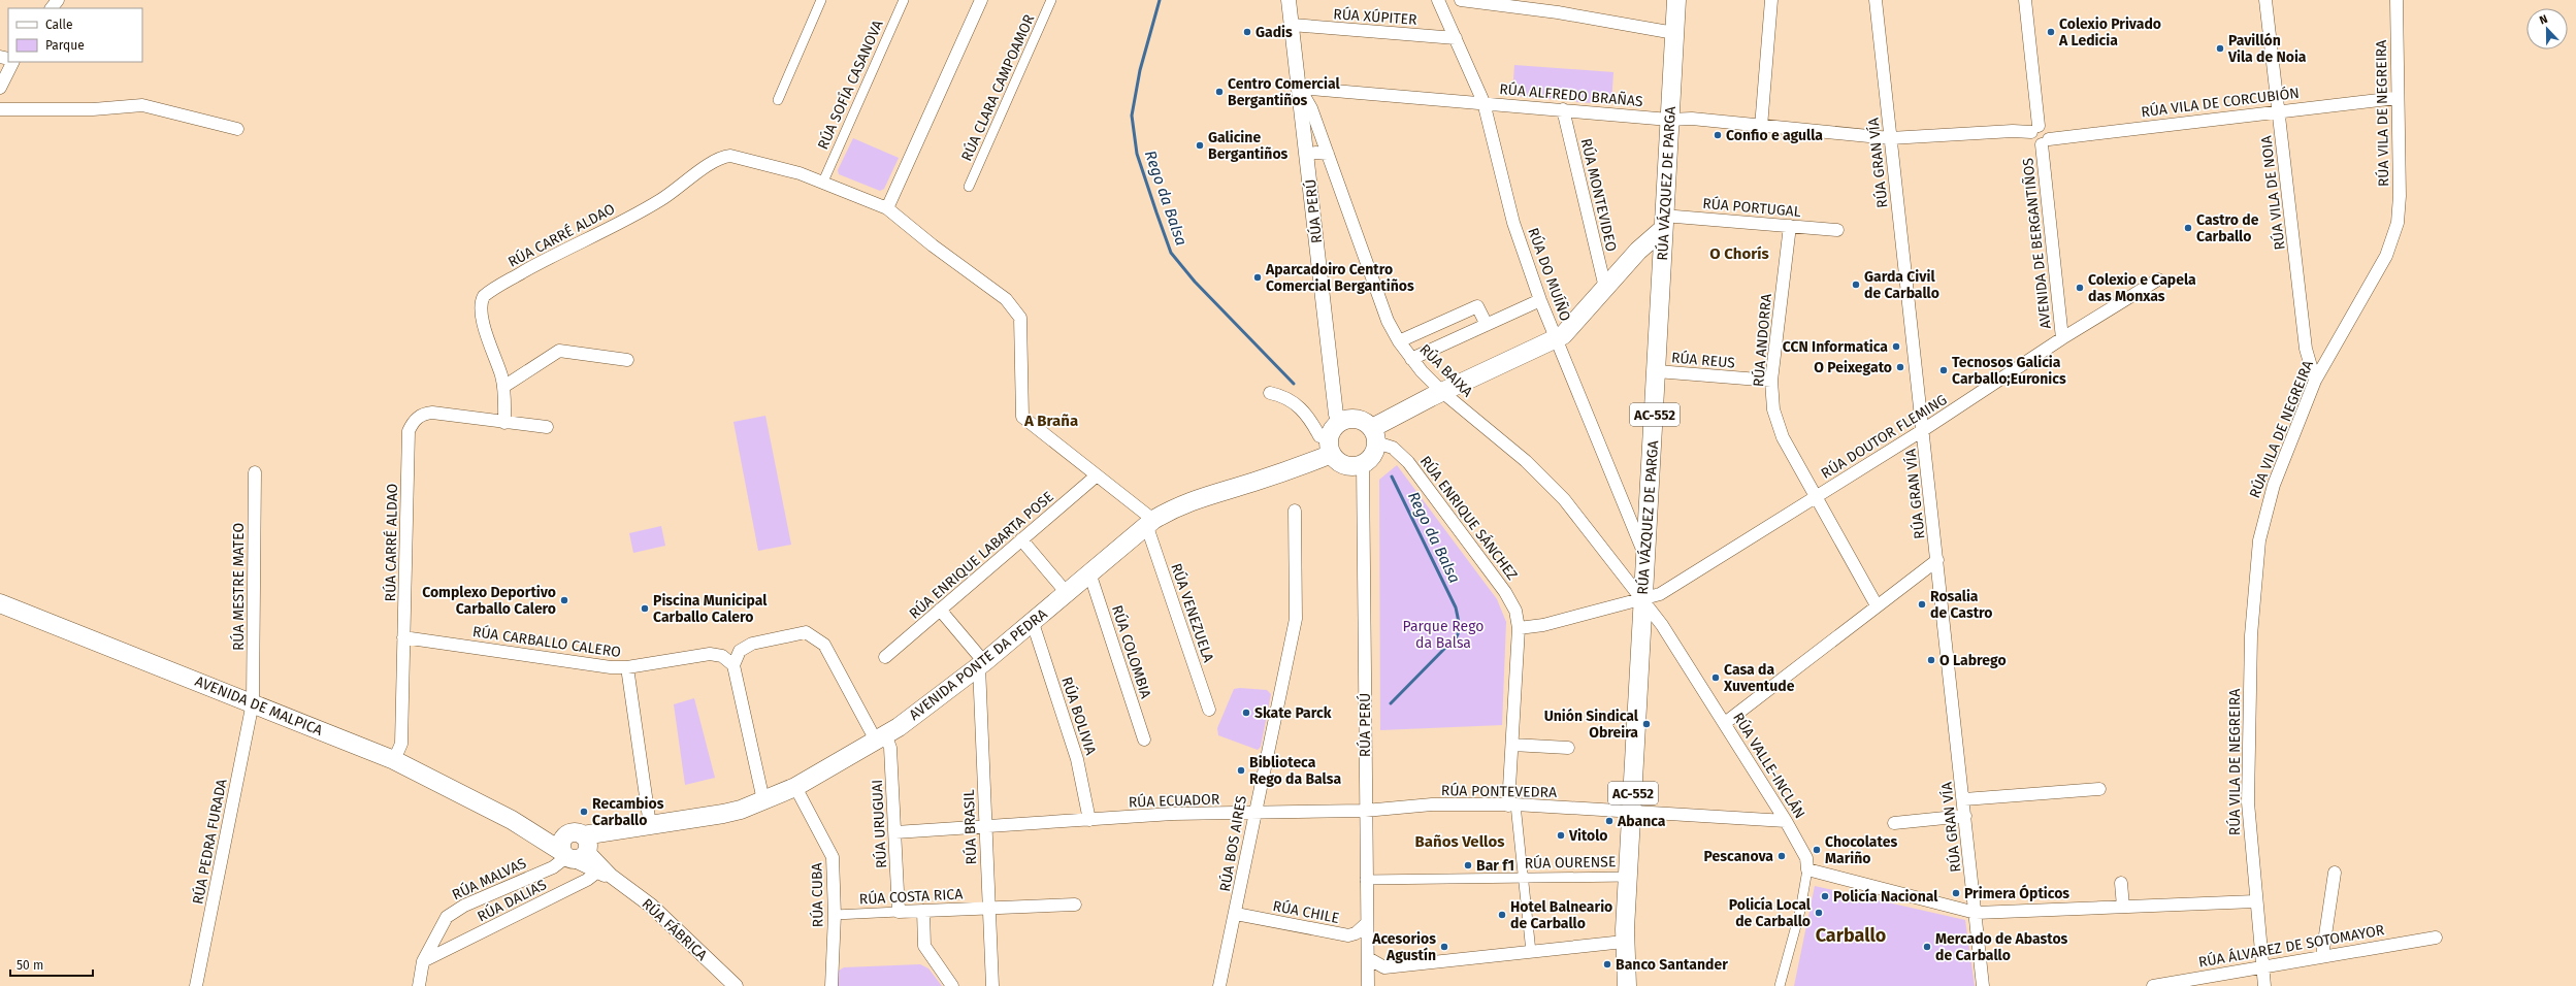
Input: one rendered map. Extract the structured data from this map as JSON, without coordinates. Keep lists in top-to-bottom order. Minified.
{"streets":{"main road":["RÚA VÁZQUEZ DE PARGA","AC-552","AVENIDA PONTE DA PEDRA","AVENIDA DE MALPICA"],"street":["RÚA XÚPITER","RÚA SOFÍA CASANOVA","RÚA CLARA CAMPOAMOR","RÚA ALFREDO BRAÑAS","RÚA VILA DE CORCUBIÓN","RÚA VILA DE NEGREIRA","RÚA GRAN VÍA","RÚA VILA DE NOIA","RÚA MONTEVIDEO","RÚA PORTUGAL","RÚA PERÚ","RÚA CARRÉ ALDAO","AVENIDA DE BERGANTIÑOS","RÚA DO MUÍÑO","RÚA ANDORRA","RÚA REUS","RÚA BAIXA","RÚA DOUTOR FLEMING","RÚA ENRIQUE SÁNCHEZ","RÚA ENRIQUE LABARTA POSE","RÚA MESTRE MATEO","RÚA VENEZUELA","RÚA CARBALLO CALERO","RÚA COLOMBIA","RÚA BOLIVIA","RÚA VALLE-INCLÁN","RÚA PONTEVEDRA","RÚA ECUADOR","RÚA URUGUAI","RÚA BRASIL","RÚA PEDRA FURADA","RÚA BOS AIRES","RÚA OURENSE","RÚA MALVAS","RÚA CUBA","RÚA COSTA RICA","RÚA DALIAS","RÚA CHILE","RÚA FÁBRICA","RÚA ÁLVAREZ DE SOTOMAYOR"]},"crossings":[["RÚA XÚPITER","RÚA PERÚ"],["RÚA XÚPITER","RÚA DO MUÍÑO"],["RÚA SOFÍA CASANOVA","RÚA CARRÉ ALDAO"],["RÚA ALFREDO BRAÑAS","RÚA GRAN VÍA"],["RÚA ALFREDO BRAÑAS","RÚA VÁZQUEZ DE PARGA"],["RÚA ALFREDO BRAÑAS","RÚA MONTEVIDEO"],["RÚA ALFREDO BRAÑAS","RÚA PERÚ"],["RÚA ALFREDO BRAÑAS","RÚA DO MUÍÑO"],["RÚA ALFREDO BRAÑAS","RÚA BAIXA"],["RÚA VILA DE CORCUBIÓN","RÚA VILA DE NEGREIRA"],["RÚA VILA DE CORCUBIÓN","RÚA VILA DE NOIA"],["RÚA VILA DE CORCUBIÓN","AVENIDA DE BERGANTIÑOS"],["RÚA VILA DE NEGREIRA","RÚA VILA DE NOIA"],["RÚA VILA DE NEGREIRA","RÚA ÁLVAREZ DE SOTOMAYOR"],["RÚA GRAN VÍA","RÚA DOUTOR FLEMING"],["RÚA VÁZQUEZ DE PARGA","RÚA PORTUGAL"],["RÚA VÁZQUEZ DE PARGA","RÚA DO MUÍÑO"],["RÚA VÁZQUEZ DE PARGA","RÚA REUS"],["RÚA VÁZQUEZ DE PARGA","RÚA BAIXA"],["RÚA VÁZQUEZ DE PARGA","RÚA DOUTOR FLEMING"],["RÚA VÁZQUEZ DE PARGA","RÚA VALLE-INCLÁN"],["RÚA VÁZQUEZ DE PARGA","RÚA PONTEVEDRA"],["RÚA VÁZQUEZ DE PARGA","RÚA OURENSE"],["RÚA PORTUGAL","RÚA ANDORRA"],["RÚA PERÚ","RÚA BAIXA"],["RÚA PERÚ","RÚA ENRIQUE SÁNCHEZ"],["RÚA PERÚ","AVENIDA PONTE DA PEDRA"],["RÚA PERÚ","RÚA PONTEVEDRA"],["RÚA PERÚ","RÚA ECUADOR"],["RÚA PERÚ","RÚA OURENSE"],["RÚA PERÚ","RÚA CHILE"],["RÚA CARRÉ ALDAO","RÚA CARBALLO CALERO"],["RÚA CARRÉ ALDAO","AVENIDA DE MALPICA"],["AVENIDA DE BERGANTIÑOS","RÚA DOUTOR FLEMING"],["RÚA ANDORRA","RÚA REUS"],["RÚA ANDORRA","RÚA DOUTOR FLEMING"],["RÚA BAIXA","RÚA DOUTOR FLEMING"],["RÚA BAIXA","RÚA VALLE-INCLÁN"],["RÚA DOUTOR FLEMING","RÚA ENRIQUE SÁNCHEZ"],["RÚA DOUTOR FLEMING","RÚA VALLE-INCLÁN"],["RÚA ENRIQUE SÁNCHEZ","AVENIDA PONTE DA PEDRA"],["RÚA ENRIQUE SÁNCHEZ","RÚA PONTEVEDRA"],["RÚA MESTRE MATEO","AVENIDA DE MALPICA"],["RÚA MESTRE MATEO","RÚA PEDRA FURADA"],["RÚA VENEZUELA","AVENIDA PONTE DA PEDRA"],["RÚA CARBALLO CALERO","RÚA URUGUAI"],["RÚA COLOMBIA","AVENIDA PONTE DA PEDRA"],["AVENIDA PONTE DA PEDRA","AVENIDA DE MALPICA"],["AVENIDA PONTE DA PEDRA","RÚA BOLIVIA"],["AVENIDA PONTE DA PEDRA","RÚA URUGUAI"],["AVENIDA PONTE DA PEDRA","RÚA BRASIL"],["AVENIDA PONTE DA PEDRA","RÚA MALVAS"],["AVENIDA PONTE DA PEDRA","RÚA CUBA"],["AVENIDA PONTE DA PEDRA","RÚA FÁBRICA"],["AVENIDA DE MALPICA","RÚA PEDRA FURADA"],["AVENIDA DE MALPICA","RÚA MALVAS"],["AVENIDA DE MALPICA","RÚA FÁBRICA"],["RÚA BOLIVIA","RÚA ECUADOR"],["RÚA VALLE-INCLÁN","RÚA PONTEVEDRA"],["RÚA PONTEVEDRA","RÚA ECUADOR"],["RÚA ECUADOR","RÚA URUGUAI"],["RÚA ECUADOR","RÚA BRASIL"],["RÚA ECUADOR","RÚA BOS AIRES"],["RÚA URUGUAI","RÚA COSTA RICA"],["RÚA BRASIL","RÚA COSTA RICA"],["RÚA BOS AIRES","RÚA CHILE"],["RÚA MALVAS","RÚA DALIAS"],["RÚA MALVAS","RÚA FÁBRICA"],["RÚA CUBA","RÚA COSTA RICA"],["RÚA DALIAS","RÚA FÁBRICA"]],"districts":["O Chorís","A Braña","Baños Vellos","Carballo"],"water":["Rego da Balsa"],"parks":["Parque Rego da Balsa"],"places":["Gadis","Colexio Privado A Ledicia","Pavillón Vila de Noia","Centro Comercial Bergantiños","Confio e agulla","Galicine Bergantiños","Castro de Carballo","Aparcadoiro Centro Comercial Bergantiños","Garda Civil de Carballo","Colexio e Capela das Monxas","CCN Informatica","O Peixegato","Tecnosos Galicia Carballo;Euronics","Complexo Deportivo Carballo Calero","Rosalia de Castro","Piscina Municipal Carballo Calero","O Labrego","Casa da Xuventude","Skate Parck","Unión Sindical Obreira","Biblioteca Rego da Balsa","Recambios Carballo","Abanca","Vitolo","Chocolates Mariño","Pescanova","Bar f1","Primera Ópticos","Policía Nacional","Policía Local de Carballo","Hotel Balneario de Carballo","Acesorios Agustín","Mercado de Abastos de Carballo","Banco Santander"],"legend":["Calle","Parque"],"scale_bar":"50 m","north":"top"}
